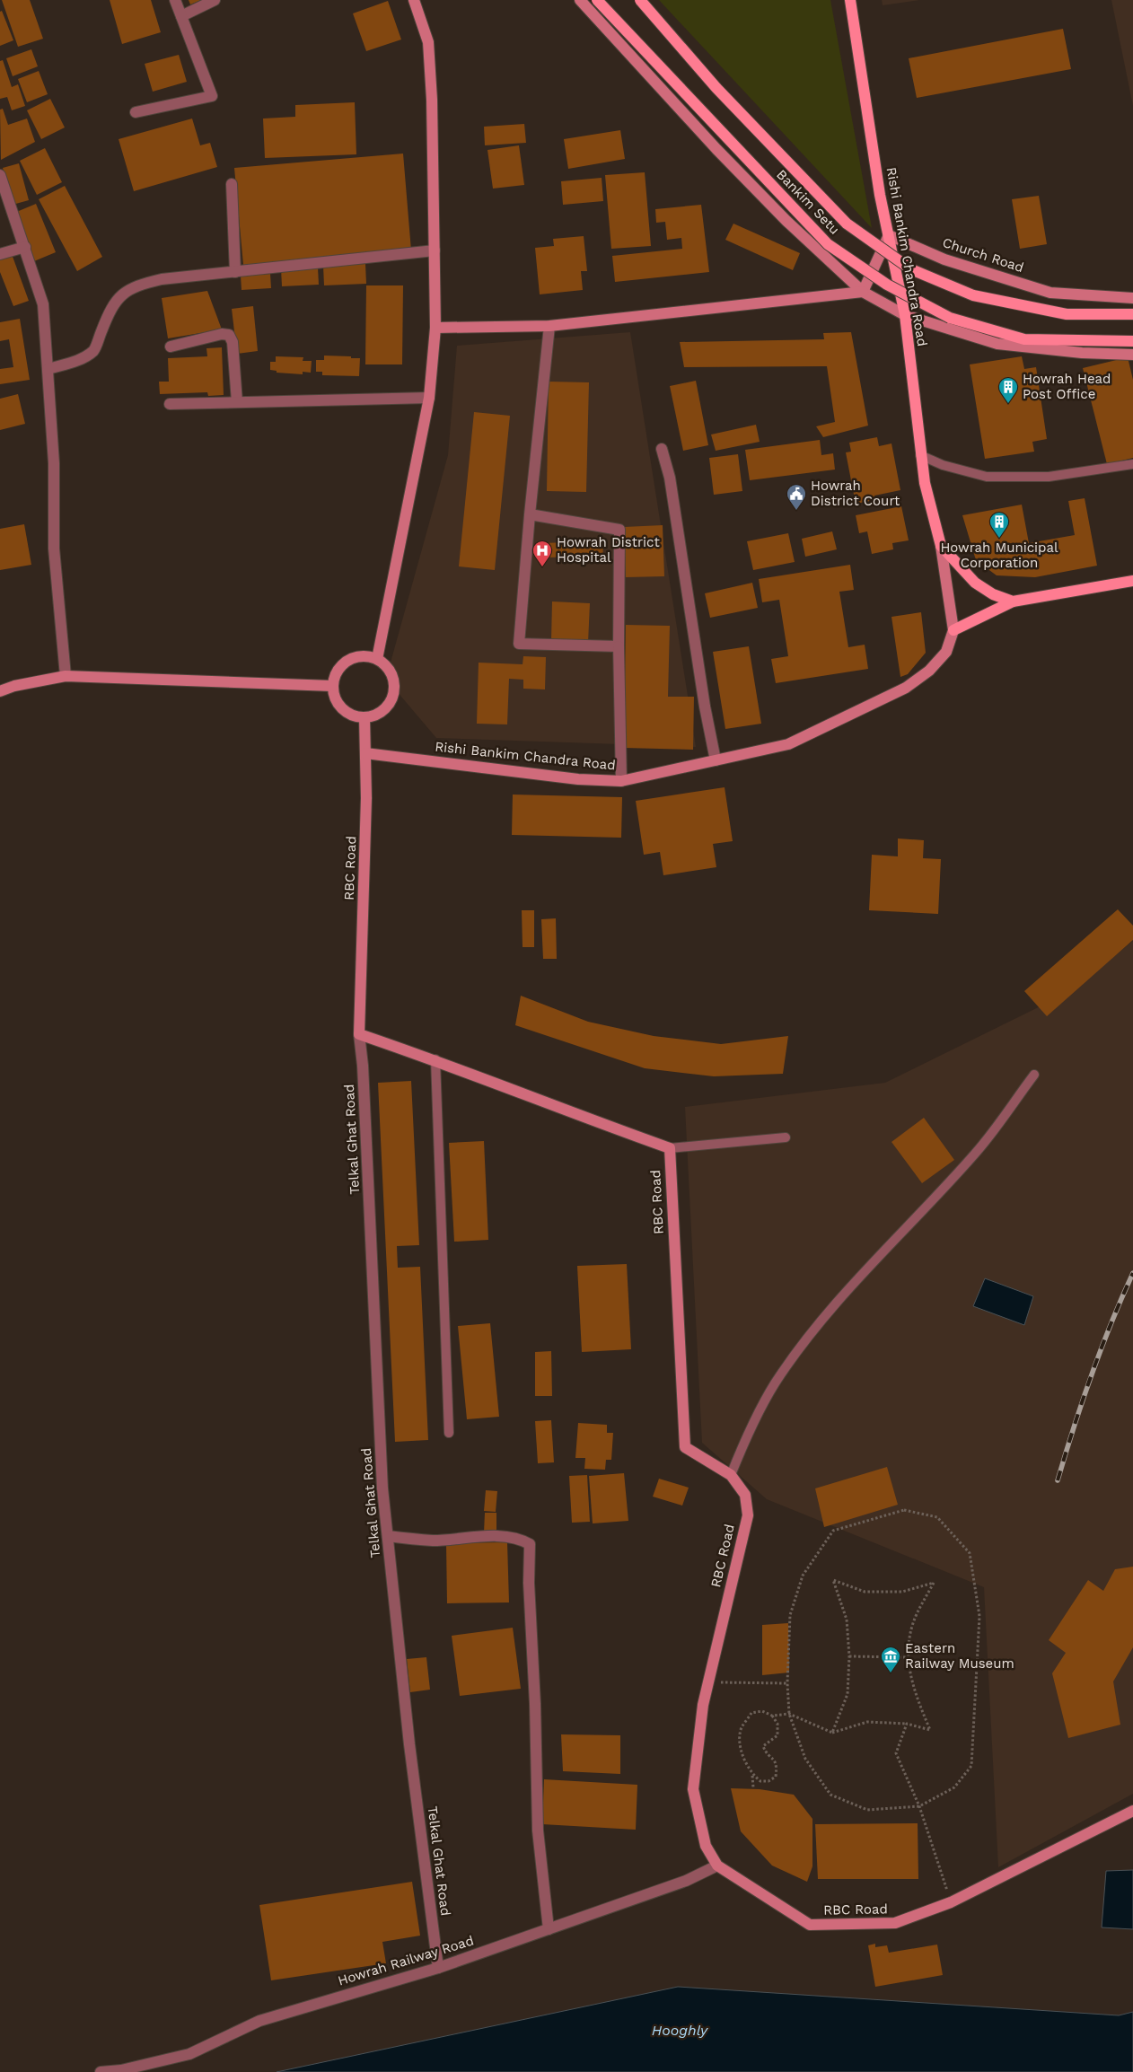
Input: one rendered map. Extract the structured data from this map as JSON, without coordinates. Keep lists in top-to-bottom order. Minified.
{"streets":{"main road":["Bankim Setu","Church Road","Rishi Bankim Chandra Road","RBC Road"],"street":["Telkal Ghat Road","Howrah Railway Road"]},"crossings":[["Church Road","Rishi Bankim Chandra Road"],["Rishi Bankim Chandra Road","RBC Road"],["RBC Road","Telkal Ghat Road"],["RBC Road","Howrah Railway Road"],["Telkal Ghat Road","Howrah Railway Road"]],"water":["Hooghly"],"places":{"building":["Howrah Head Post Office","Howrah Municipal Corporation"],"public building":["Howrah District Court"],"hospital":["Howrah District Hospital"],"museum":["Eastern Railway Museum"]}}
